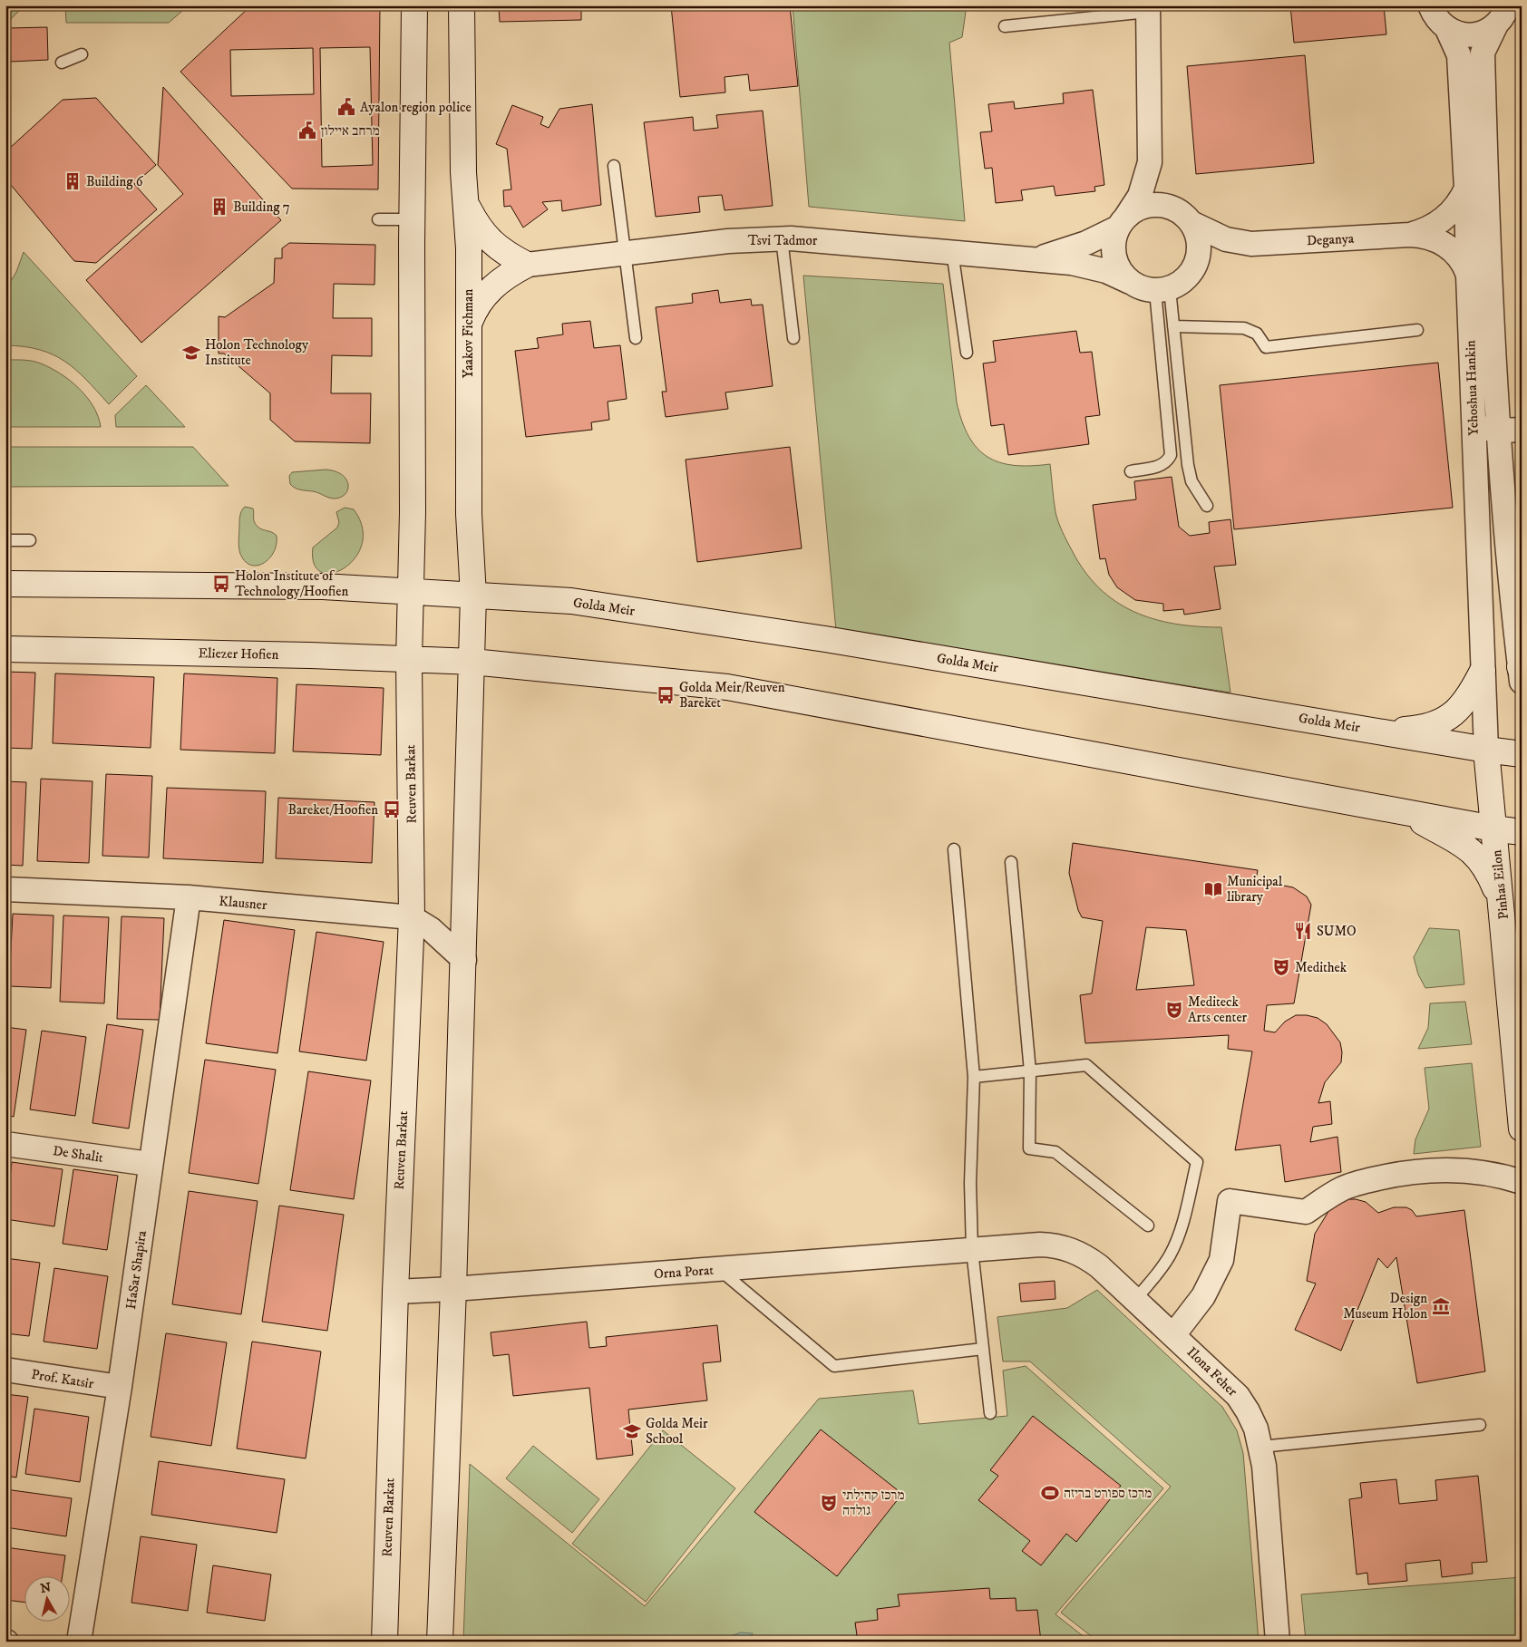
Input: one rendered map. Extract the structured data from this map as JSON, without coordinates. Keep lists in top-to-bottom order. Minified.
{"streets":{"street":["Deganya","Tsvi Tadmor","Yaakov Fichman","Yehoshua Hankin","Golda Meir","Eliezer Hofien","Reuven Barkat","Pinhas Eilon","Klausner","De Shalit","HaSar Shapira","Orna Porat","Ilona Feher","Prof. Katsir"]},"crossings":[["Deganya","Tsvi Tadmor"],["Deganya","Yehoshua Hankin"],["Yaakov Fichman","Golda Meir"],["Yaakov Fichman","Eliezer Hofien"],["Yehoshua Hankin","Golda Meir"],["Yehoshua Hankin","Pinhas Eilon"],["Golda Meir","Pinhas Eilon"],["Eliezer Hofien","Reuven Barkat"],["Reuven Barkat","Klausner"],["Reuven Barkat","Orna Porat"],["Klausner","HaSar Shapira"],["De Shalit","HaSar Shapira"],["HaSar Shapira","Prof. Katsir"],["Orna Porat","Ilona Feher"]],"places":{"public building":["Ayalon region police","מרחב איילון"],"building":["Building 6","Building 7"],"school or university":["Holon Technology Institute","Golda Meir School"],"bus stop":["Holon Institute of Technology/Hoofien","Golda Meir/Reuven Bareket","Bareket/Hoofien"],"library":["Municipal library"],"restaurant":["SUMO"],"theatre":["Medithek","Mediteck Arts center","מרכז קהילתי גולדה"],"museum":["Design Museum Holon"],"sports":["מרכז ספורט בריזה"]},"north":"top"}
